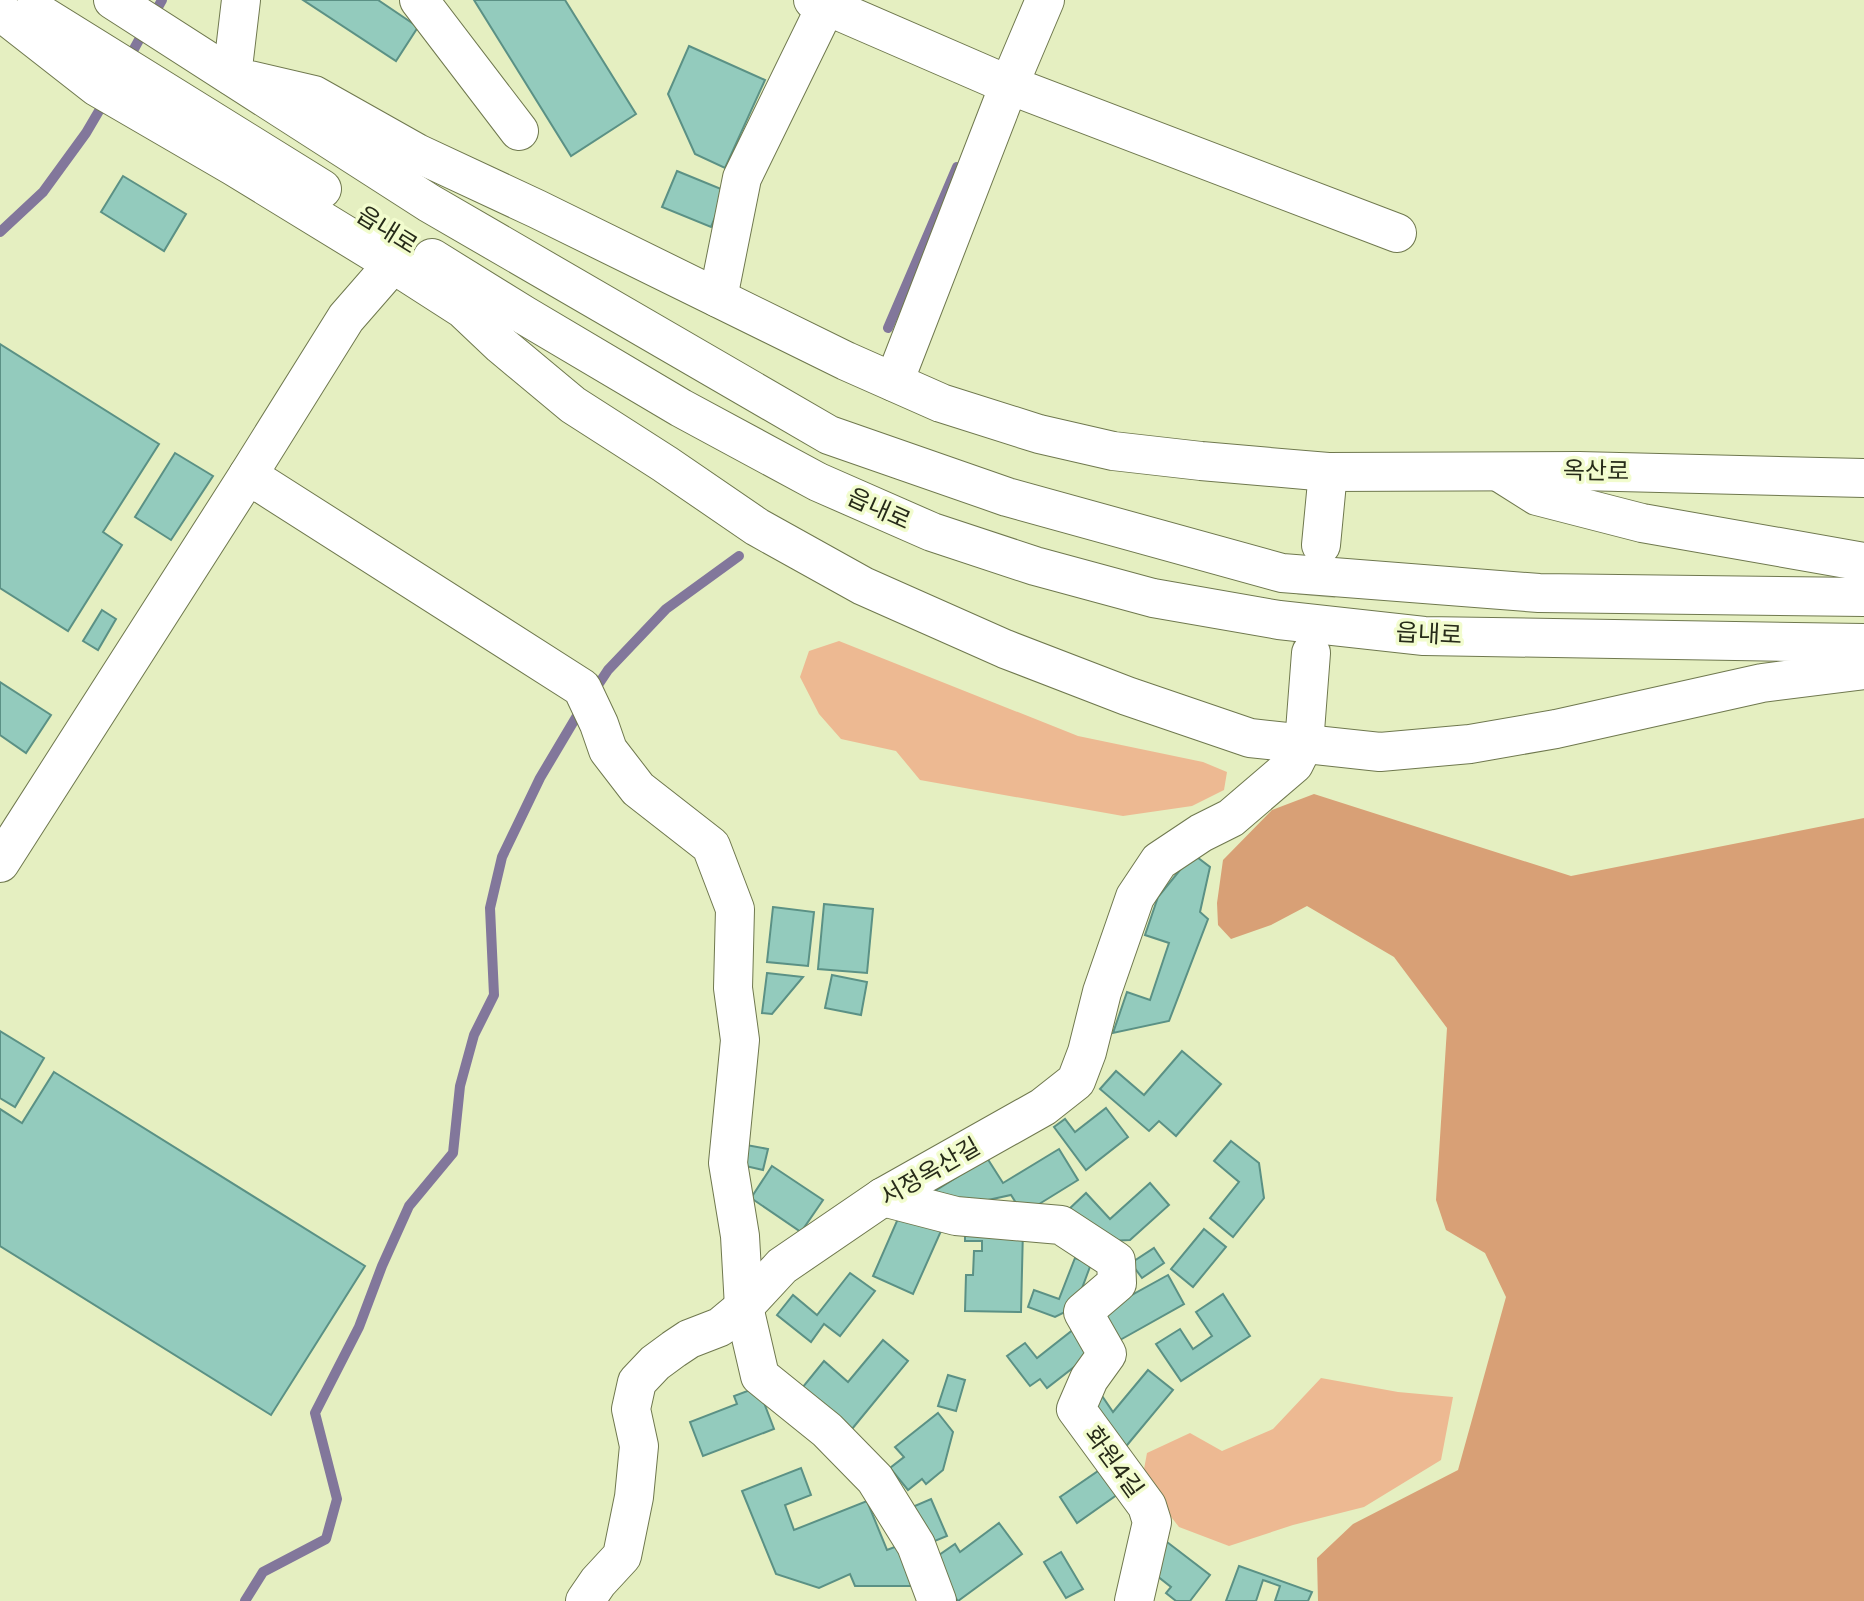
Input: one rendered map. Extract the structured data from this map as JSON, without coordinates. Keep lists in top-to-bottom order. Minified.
{"streets":{"street":["읍내로","옥산로","서정옥산길","화원4길"]},"crossings":[["읍내로","옥산로"],["서정옥산길","화원4길"]]}
